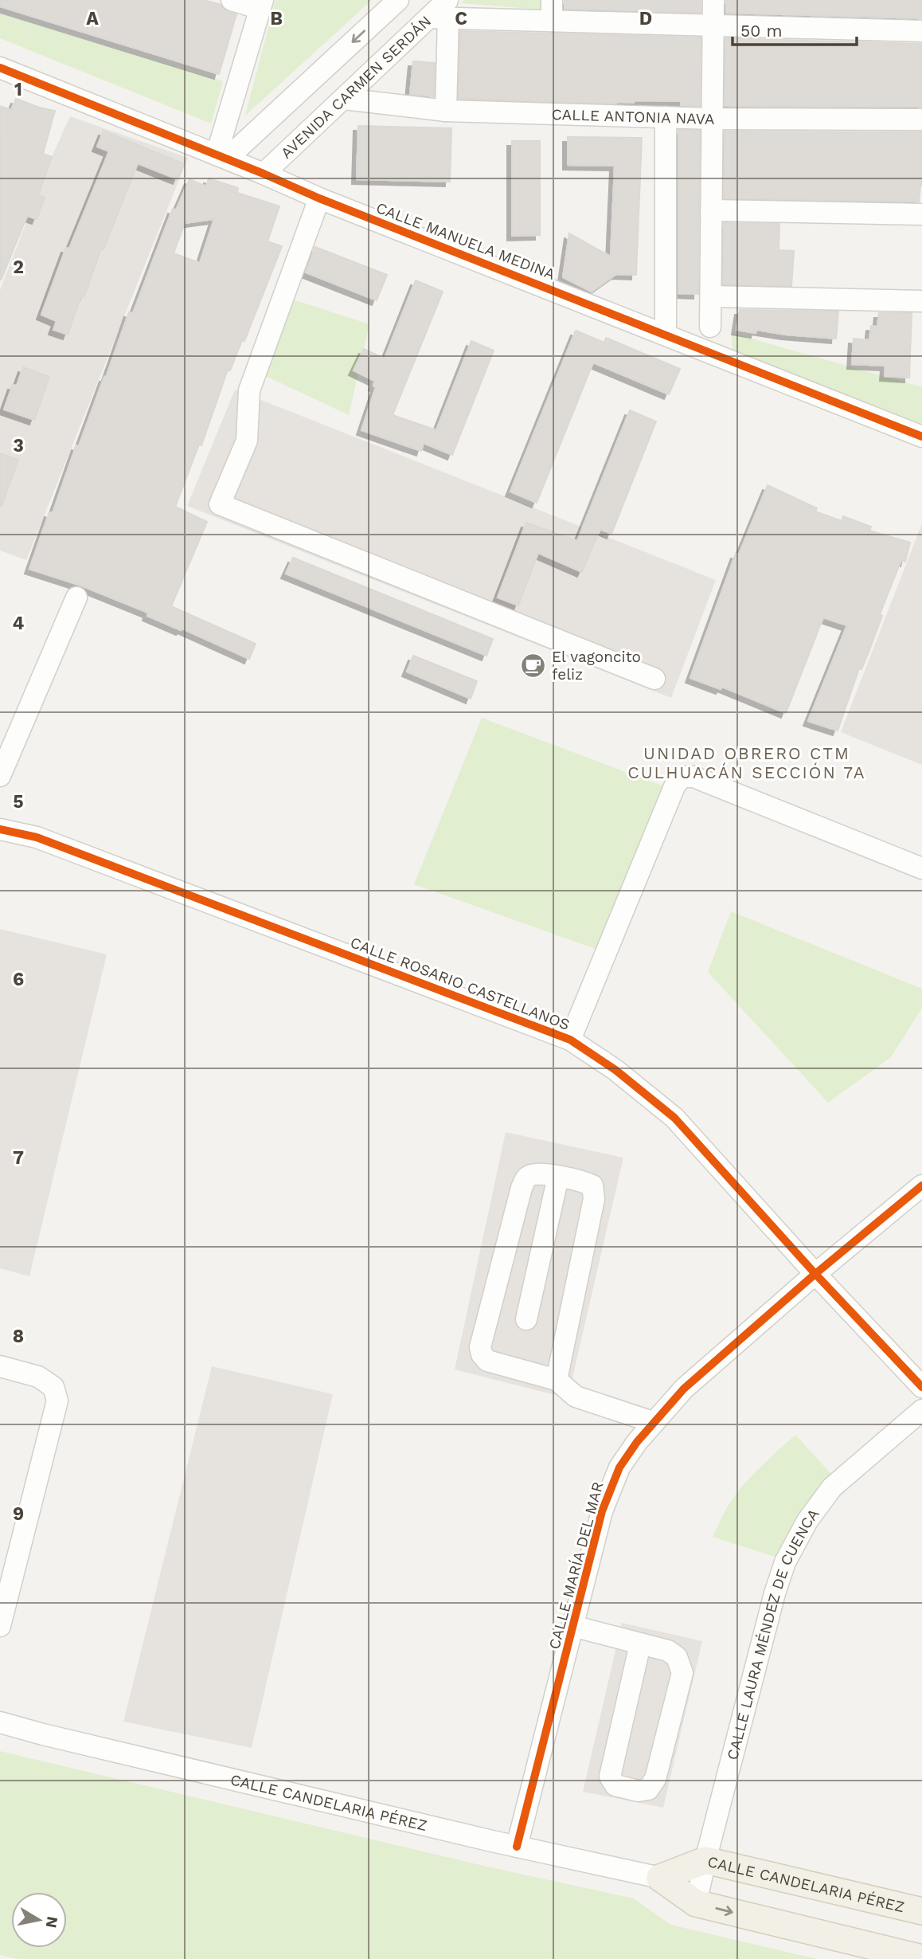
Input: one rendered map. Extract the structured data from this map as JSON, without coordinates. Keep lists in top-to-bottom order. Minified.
{"streets":{"main road":["CALLE CANDELARIA PÉREZ"],"street":["AVENIDA CARMEN SERDÁN","CALLE ANTONIA NAVA","CALLE MANUELA MEDINA","CALLE ROSARIO CASTELLANOS","CALLE MARÍA DEL MAR","CALLE LAURA MÉNDEZ DE CUENCA"]},"crossings":[["AVENIDA CARMEN SERDÁN","CALLE ANTONIA NAVA"],["AVENIDA CARMEN SERDÁN","CALLE MANUELA MEDINA"],["CALLE ROSARIO CASTELLANOS","CALLE MARÍA DEL MAR"],["CALLE MARÍA DEL MAR","CALLE CANDELARIA PÉREZ"],["CALLE LAURA MÉNDEZ DE CUENCA","CALLE CANDELARIA PÉREZ"]],"districts":["UNIDAD OBRERO CTM CULHUACÁN SECCIÓN 7A"],"places":{"cafe":["El vagoncito feliz"]},"scale_bar":"50 m","north":"right","grid":{"columns":["A","B","C","D"],"rows":["1","2","3","4","5","6","7","8","9"]}}
